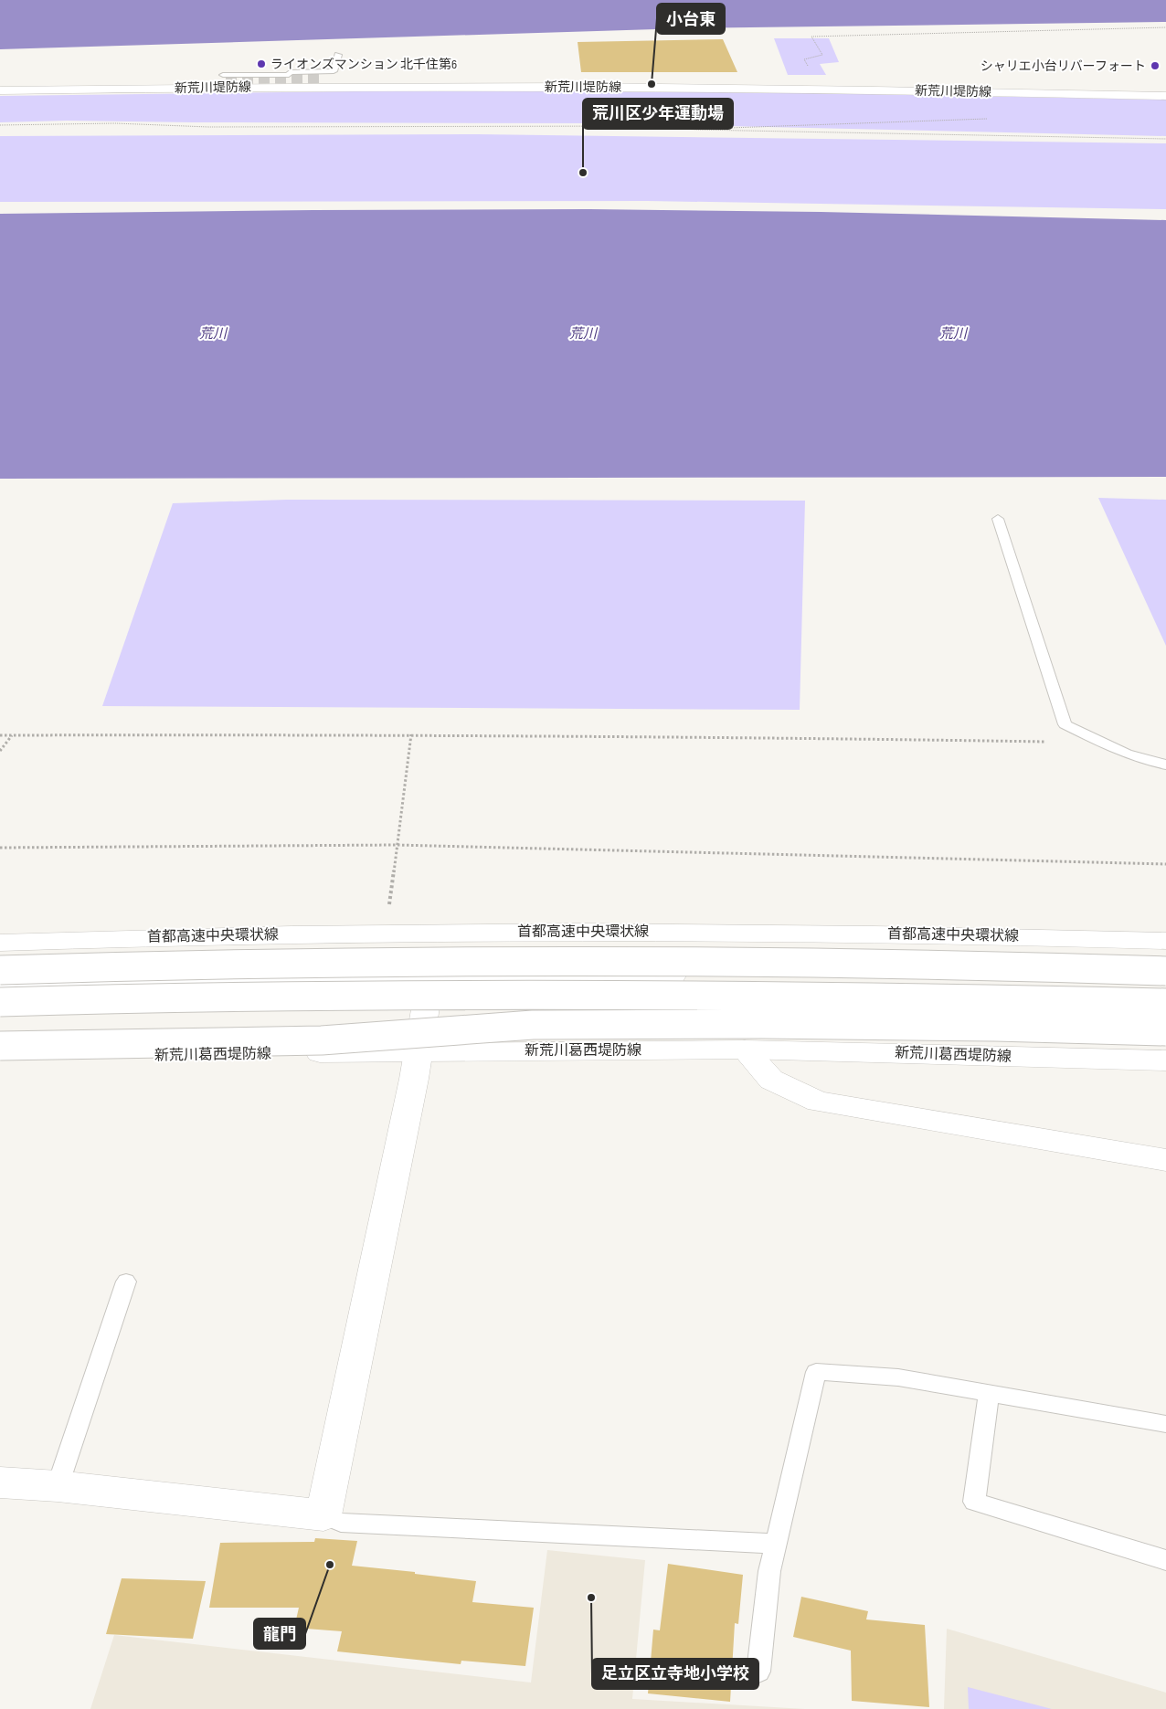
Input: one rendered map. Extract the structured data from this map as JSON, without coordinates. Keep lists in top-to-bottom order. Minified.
{"streets":{"main road":["新荒川堤防線","首都高速中央環状線","新荒川葛西堤防線"]},"water":["荒川"],"places":["ライオンズマンション 北千住第6","シャリエ小台リバーフォート","小台東","荒川区少年運動場","龍門","足立区立寺地小学校"]}
